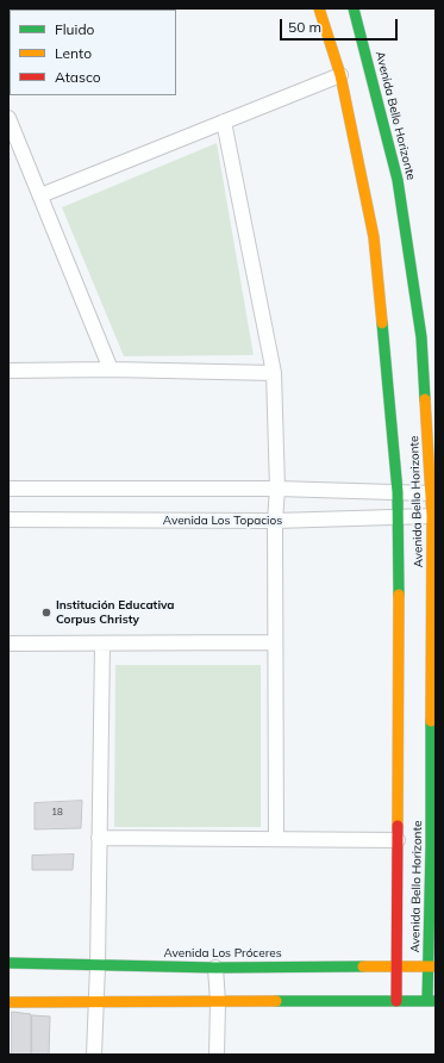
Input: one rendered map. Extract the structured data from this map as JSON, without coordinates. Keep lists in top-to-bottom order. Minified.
{"streets":{"street":["Avenida Bello Horizonte","Avenida Los Topacios","Avenida Los Próceres"]},"crossings":[["Avenida Bello Horizonte","Avenida Los Topacios"],["Avenida Bello Horizonte","Avenida Los Próceres"]],"places":["Institución Educativa Corpus Christy"],"house_numbers":["18"],"legend":["Fluido","Lento","Atasco"],"scale_bar":"50 m"}
